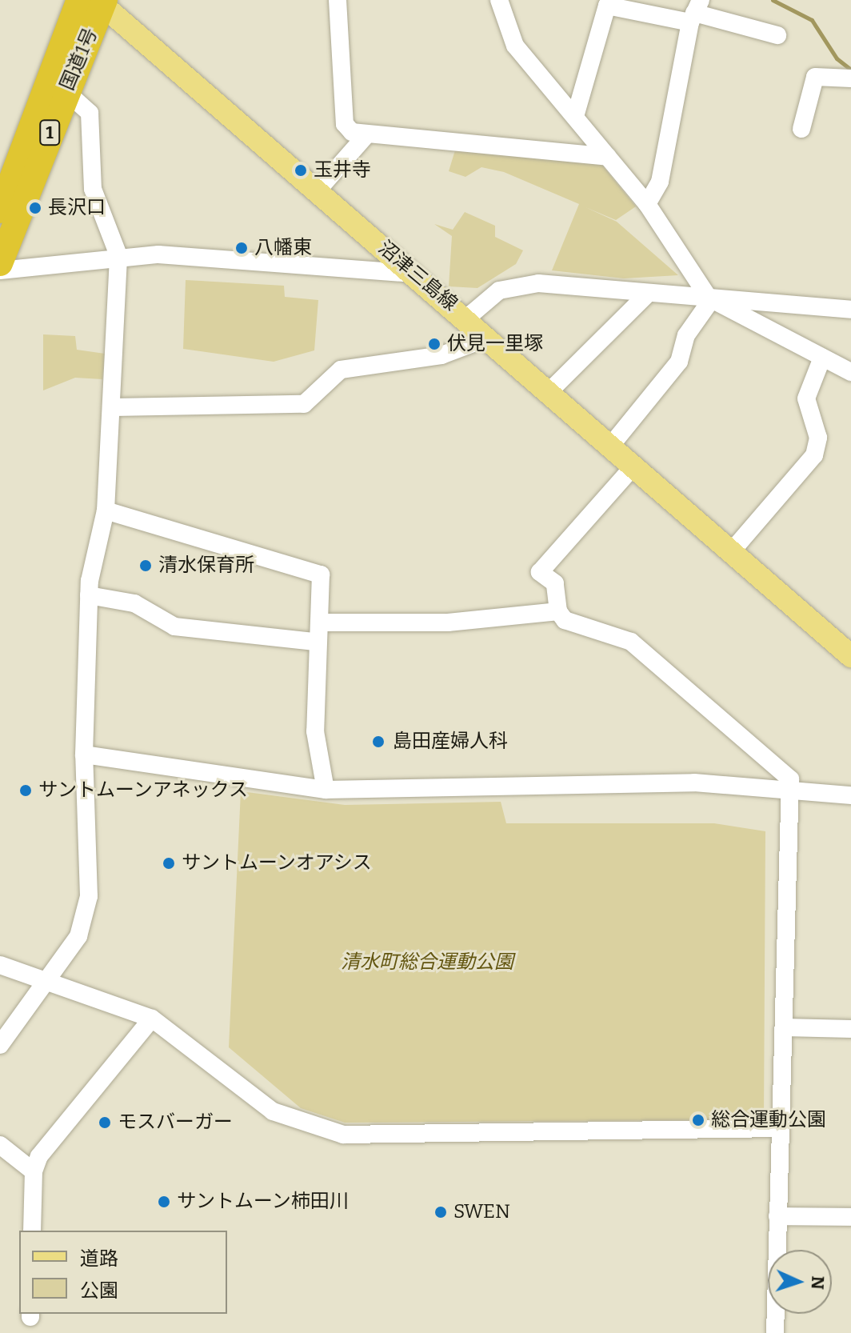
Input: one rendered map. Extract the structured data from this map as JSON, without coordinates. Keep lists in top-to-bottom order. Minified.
{"streets":{"highway":["国道1号","1"],"main road":["沼津三島線"]},"crossings":[["国道1号","沼津三島線"]],"parks":["清水町総合運動公園"],"places":["玉井寺","長沢口","八幡東","伏見一里塚","清水保育所","島田産婦人科","サントムーンアネックス","サントムーンオアシス","総合運動公園","モスバーガー","サントムーン柿田川","SWEN"],"legend":["道路","公園"],"north":"right"}
